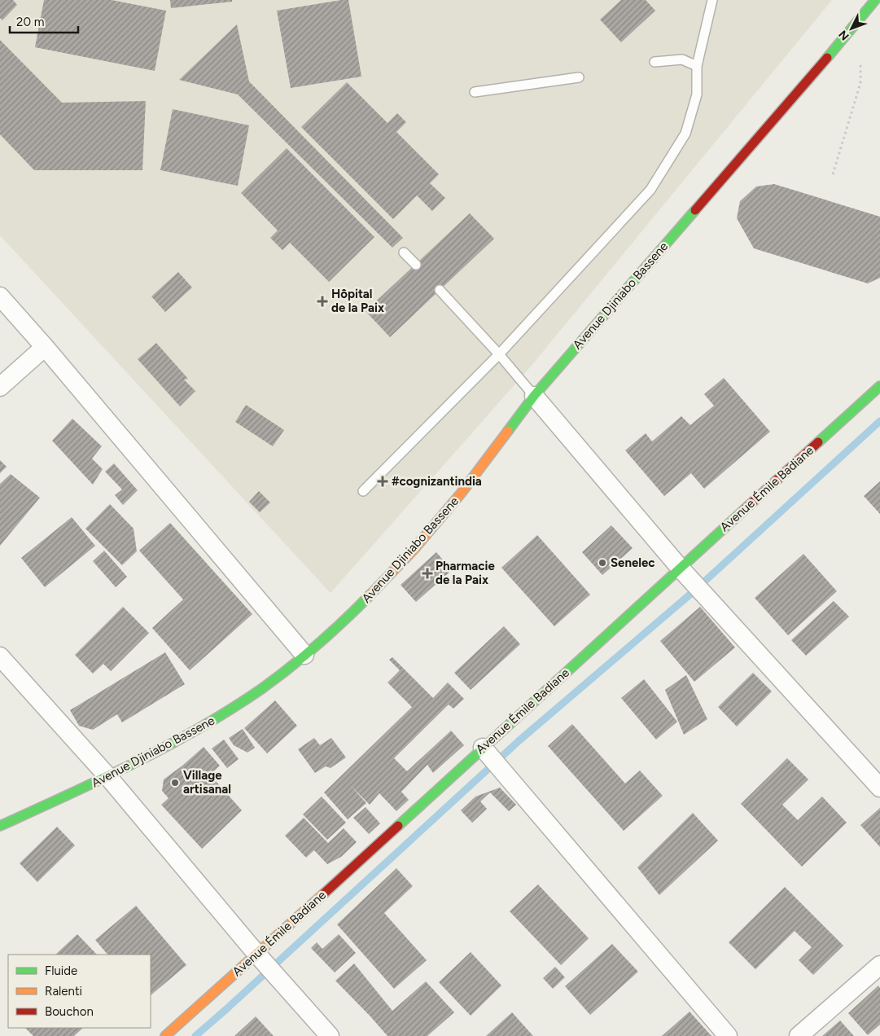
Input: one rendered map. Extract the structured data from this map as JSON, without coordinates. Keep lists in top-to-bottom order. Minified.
{"streets":{"main road":["Avenue Djiniabo Bassene","Avenue Émile Badiane"]},"places":{"health":["Hôpital de la Paix","#cognizantindia","Pharmacie de la Paix"],"other":["Senelec","Village artisanal"]},"legend":["Fluide","Ralenti","Bouchon"],"scale_bar":"20 m","north":"bottom left"}
